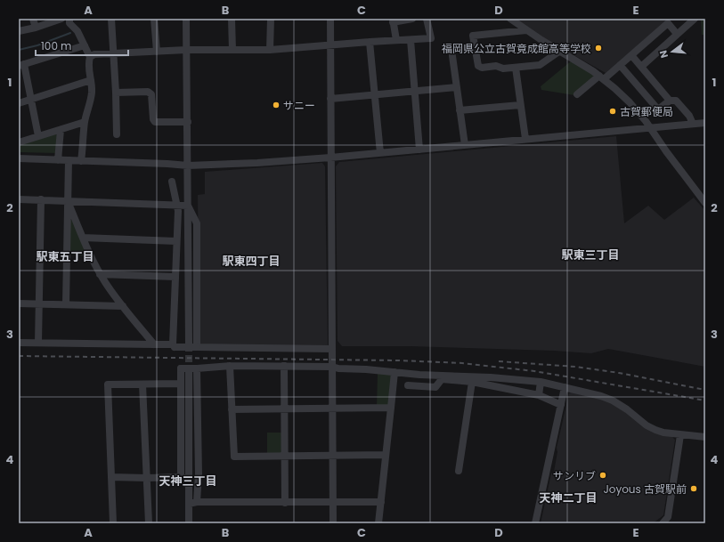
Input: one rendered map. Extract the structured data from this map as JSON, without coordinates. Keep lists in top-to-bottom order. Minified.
{"districts":["駅東三丁目","駅東五丁目","駅東四丁目","天神三丁目","天神二丁目"],"places":["福岡県公立古賀竟成館高等学校","サニー","古賀郵便局","サンリブ","Joyous 古賀駅前"],"scale_bar":"100 m","north":"left","grid":{"columns":["A","B","C","D","E"],"rows":["1","2","3","4"]}}
